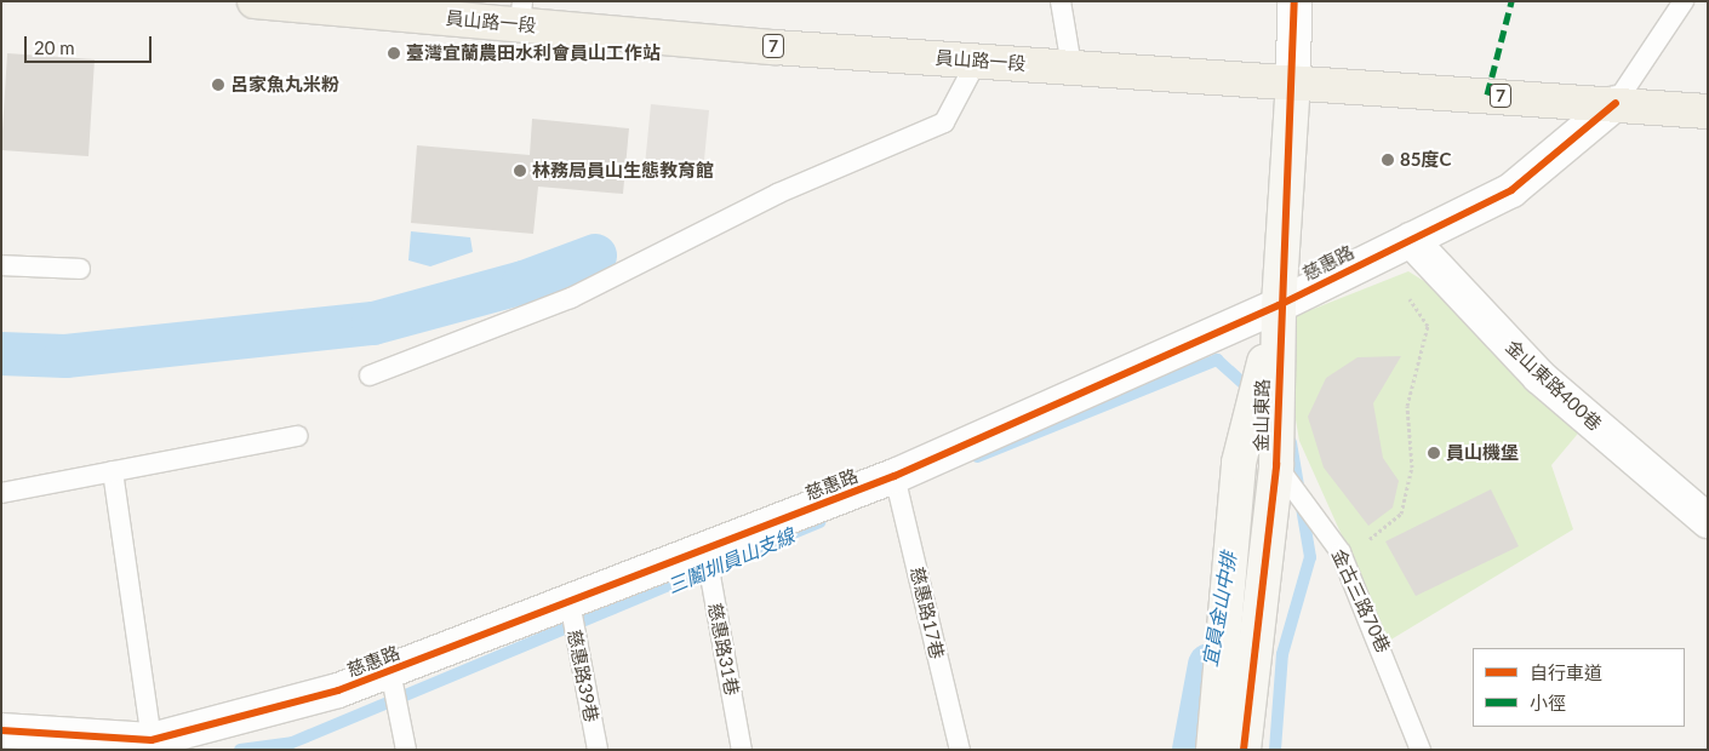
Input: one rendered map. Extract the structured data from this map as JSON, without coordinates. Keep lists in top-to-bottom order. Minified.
{"streets":{"main road":["員山路一段","7"],"street":["慈惠路","金山東路400巷","金山東路"],"lane":["金古三路70巷","慈惠路17巷","慈惠路31巷","慈惠路39巷"]},"crossings":[["員山路一段","慈惠路"],["員山路一段","金山東路"],["慈惠路","金山東路400巷"],["慈惠路","金山東路"],["慈惠路","慈惠路17巷"],["慈惠路","慈惠路31巷"],["慈惠路","慈惠路39巷"],["金山東路","金古三路70巷"]],"water":["三鬮圳員山支線","宜員金山中排"],"places":["臺灣宜蘭農田水利會員山工作站","呂家魚丸米粉","85度C","林務局員山生態教育館","員山機堡"],"legend":["自行車道","小徑"],"scale_bar":"20 m"}
